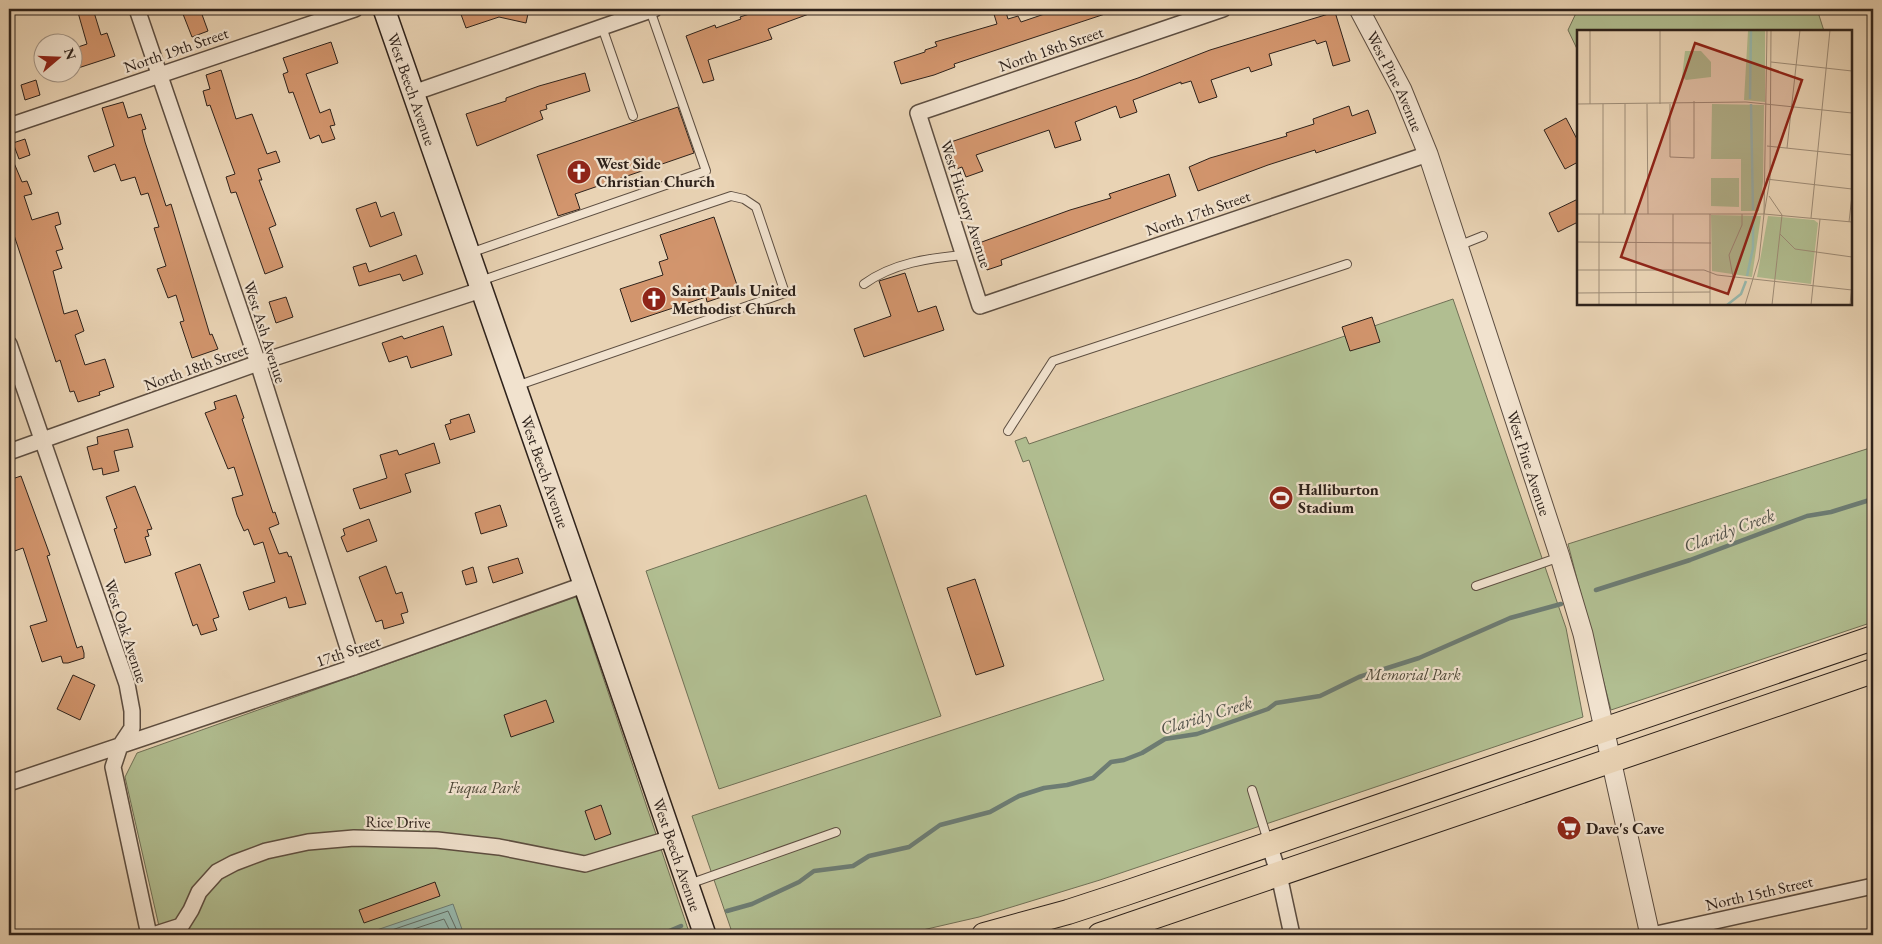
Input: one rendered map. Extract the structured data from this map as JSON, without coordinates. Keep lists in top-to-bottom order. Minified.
{"streets":{"main road":["West Beech Avenue"],"street":["North 18th Street","North 19th Street","West Pine Avenue","West Hickory Avenue","North 17th Street","West Ash Avenue","West Oak Avenue","17th Street","Rice Drive","North 15th Street"]},"crossings":[["North 18th Street","West Beech Avenue"],["North 18th Street","West Hickory Avenue"],["North 18th Street","West Ash Avenue"],["North 18th Street","West Oak Avenue"],["North 19th Street","West Ash Avenue"],["West Pine Avenue","North 17th Street"],["West Pine Avenue","North 15th Street"],["West Beech Avenue","17th Street"],["West Beech Avenue","Rice Drive"],["West Hickory Avenue","North 17th Street"],["West Ash Avenue","17th Street"],["West Oak Avenue","17th Street"],["West Oak Avenue","Rice Drive"]],"water":["Claridy Creek"],"parks":["Memorial Park","Fuqua Park"],"places":{"church":["West Side Christian Church","Saint Pauls United Methodist Church"],"sports":["Halliburton Stadium"],"supermarket":["Dave's Cave"]},"north":"right"}
